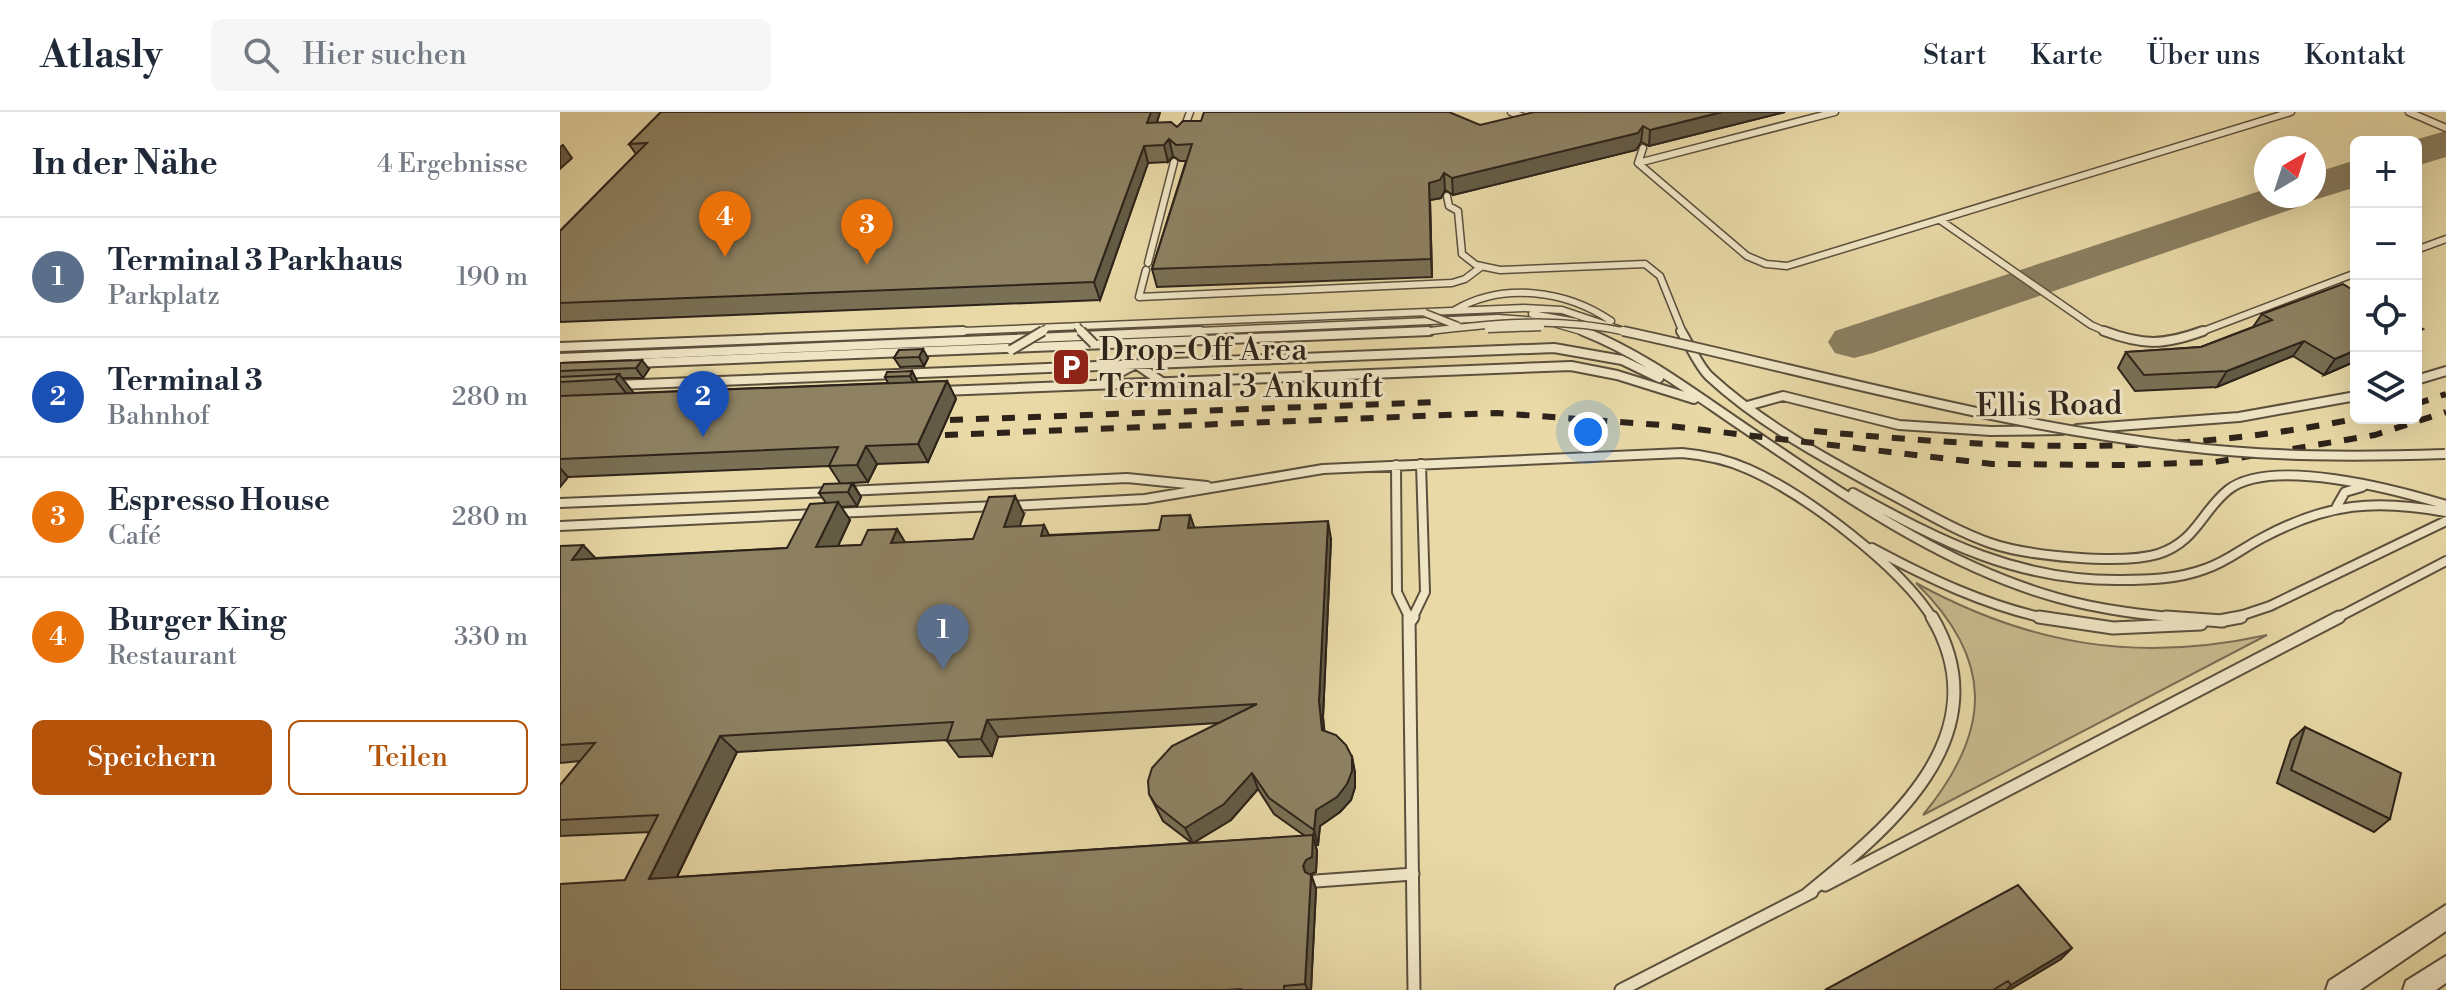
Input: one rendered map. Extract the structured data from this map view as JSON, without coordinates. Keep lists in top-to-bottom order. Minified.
{"streets":{"lane":["Ellis Road"]},"places":{"parking":["Drop-Off Area Terminal 3 Ankunft"]},"north":"top right","page":{"header":"Atlasly","search":"Hier suchen","nav":["Start","Karte","Über uns","Kontakt"],"heading":["In der Nähe","4 Ergebnisse"],"map_buttons":["+","−"],"pins":["4","3","2","1"],"list":[{"mark":"1","name":"Terminal 3 Parkhaus","note":"Parkplatz","value":"190 m"},{"mark":"2","name":"Terminal 3","note":"Bahnhof","value":"280 m"},{"mark":"3","name":"Espresso House","note":"Café","value":"280 m"},{"mark":"4","name":"Burger King","note":"Restaurant","value":"330 m"}],"buttons":["Speichern","Teilen"]}}
